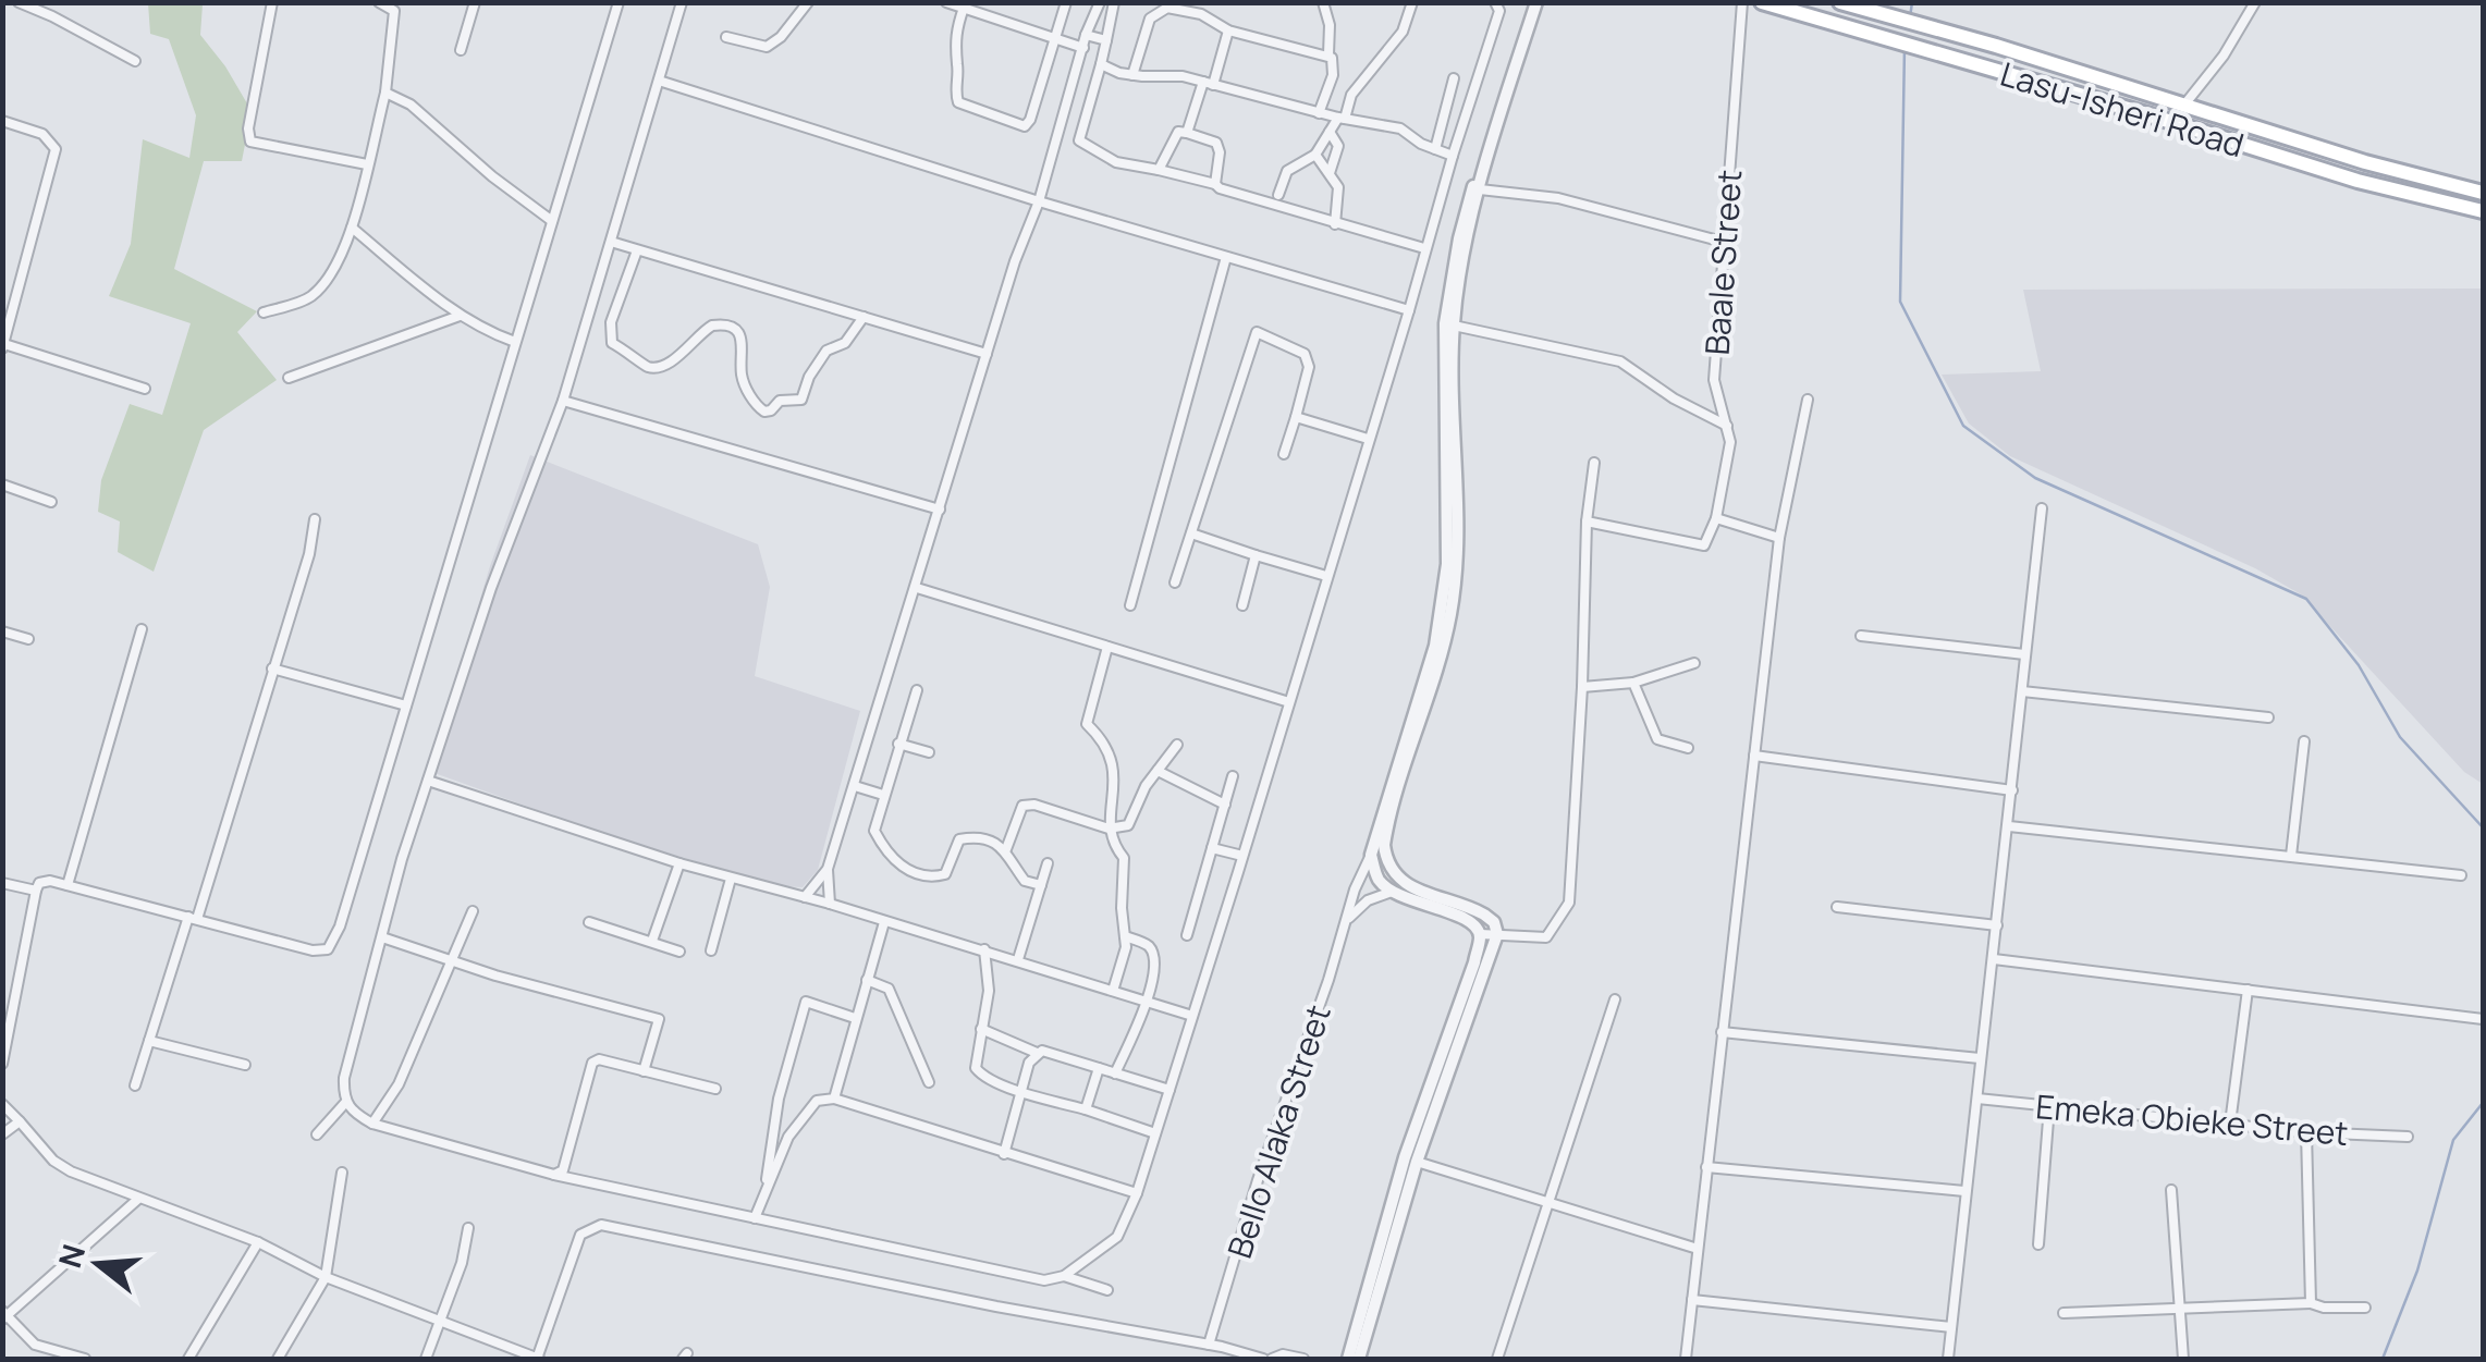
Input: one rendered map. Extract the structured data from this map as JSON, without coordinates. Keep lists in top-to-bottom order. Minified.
{"streets":{"main road":["Lasu-Isheri Road"],"street":["Baale Street","Emeka Obieke Street","Bello Alaka Street"]},"north":"left"}
